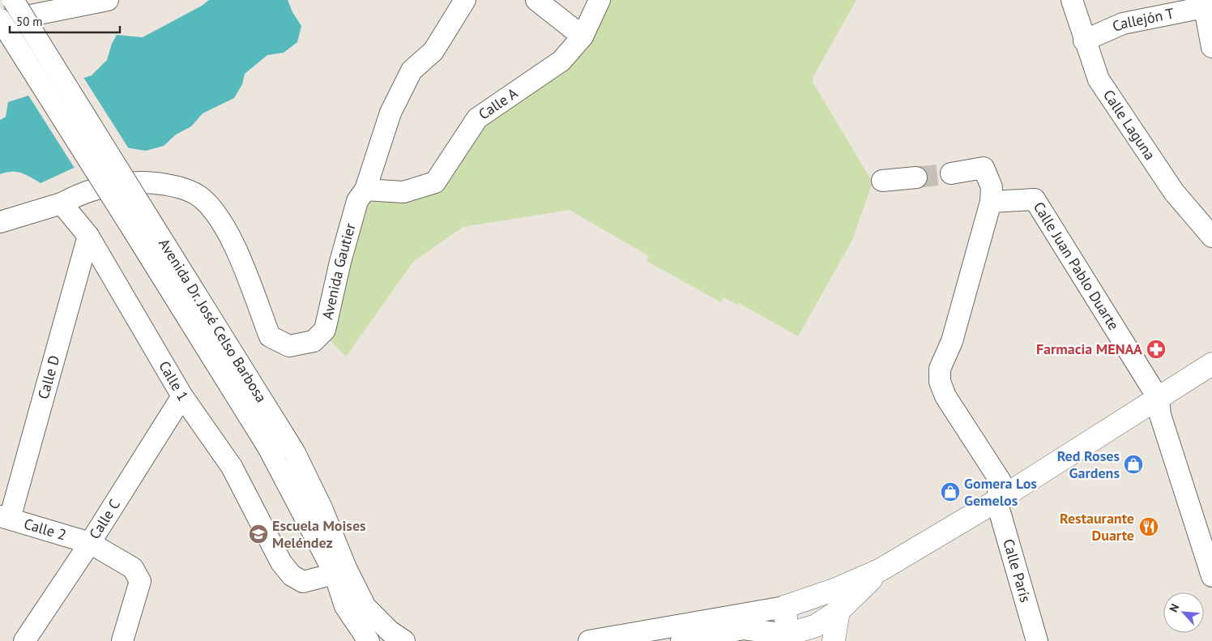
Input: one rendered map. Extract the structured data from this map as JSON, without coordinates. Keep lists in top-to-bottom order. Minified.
{"streets":{"street":["Callejón T","Calle A","Calle Laguna","Calle Juan Pablo Duarte","Avenida Gautier","Avenida Dr. José Celso Barbosa","Calle D","Calle 1","Calle C","Calle 2","Calle París"]},"crossings":[["Callejón T","Calle Laguna"],["Calle A","Avenida Gautier"],["Avenida Gautier","Calle 1"],["Avenida Dr. José Celso Barbosa","Calle 1"],["Calle D","Calle 1"],["Calle D","Calle 2"],["Calle 1","Calle C"],["Calle C","Calle 2"]],"places":{"pharmacy":["Farmacia MENAA"],"shop":["Red Roses Gardens","Gomera Los Gemelos"],"restaurant":["Restaurante Duarte"],"school or university":["Escuela Moises Meléndez"]},"scale_bar":"50 m","north":"top left"}
